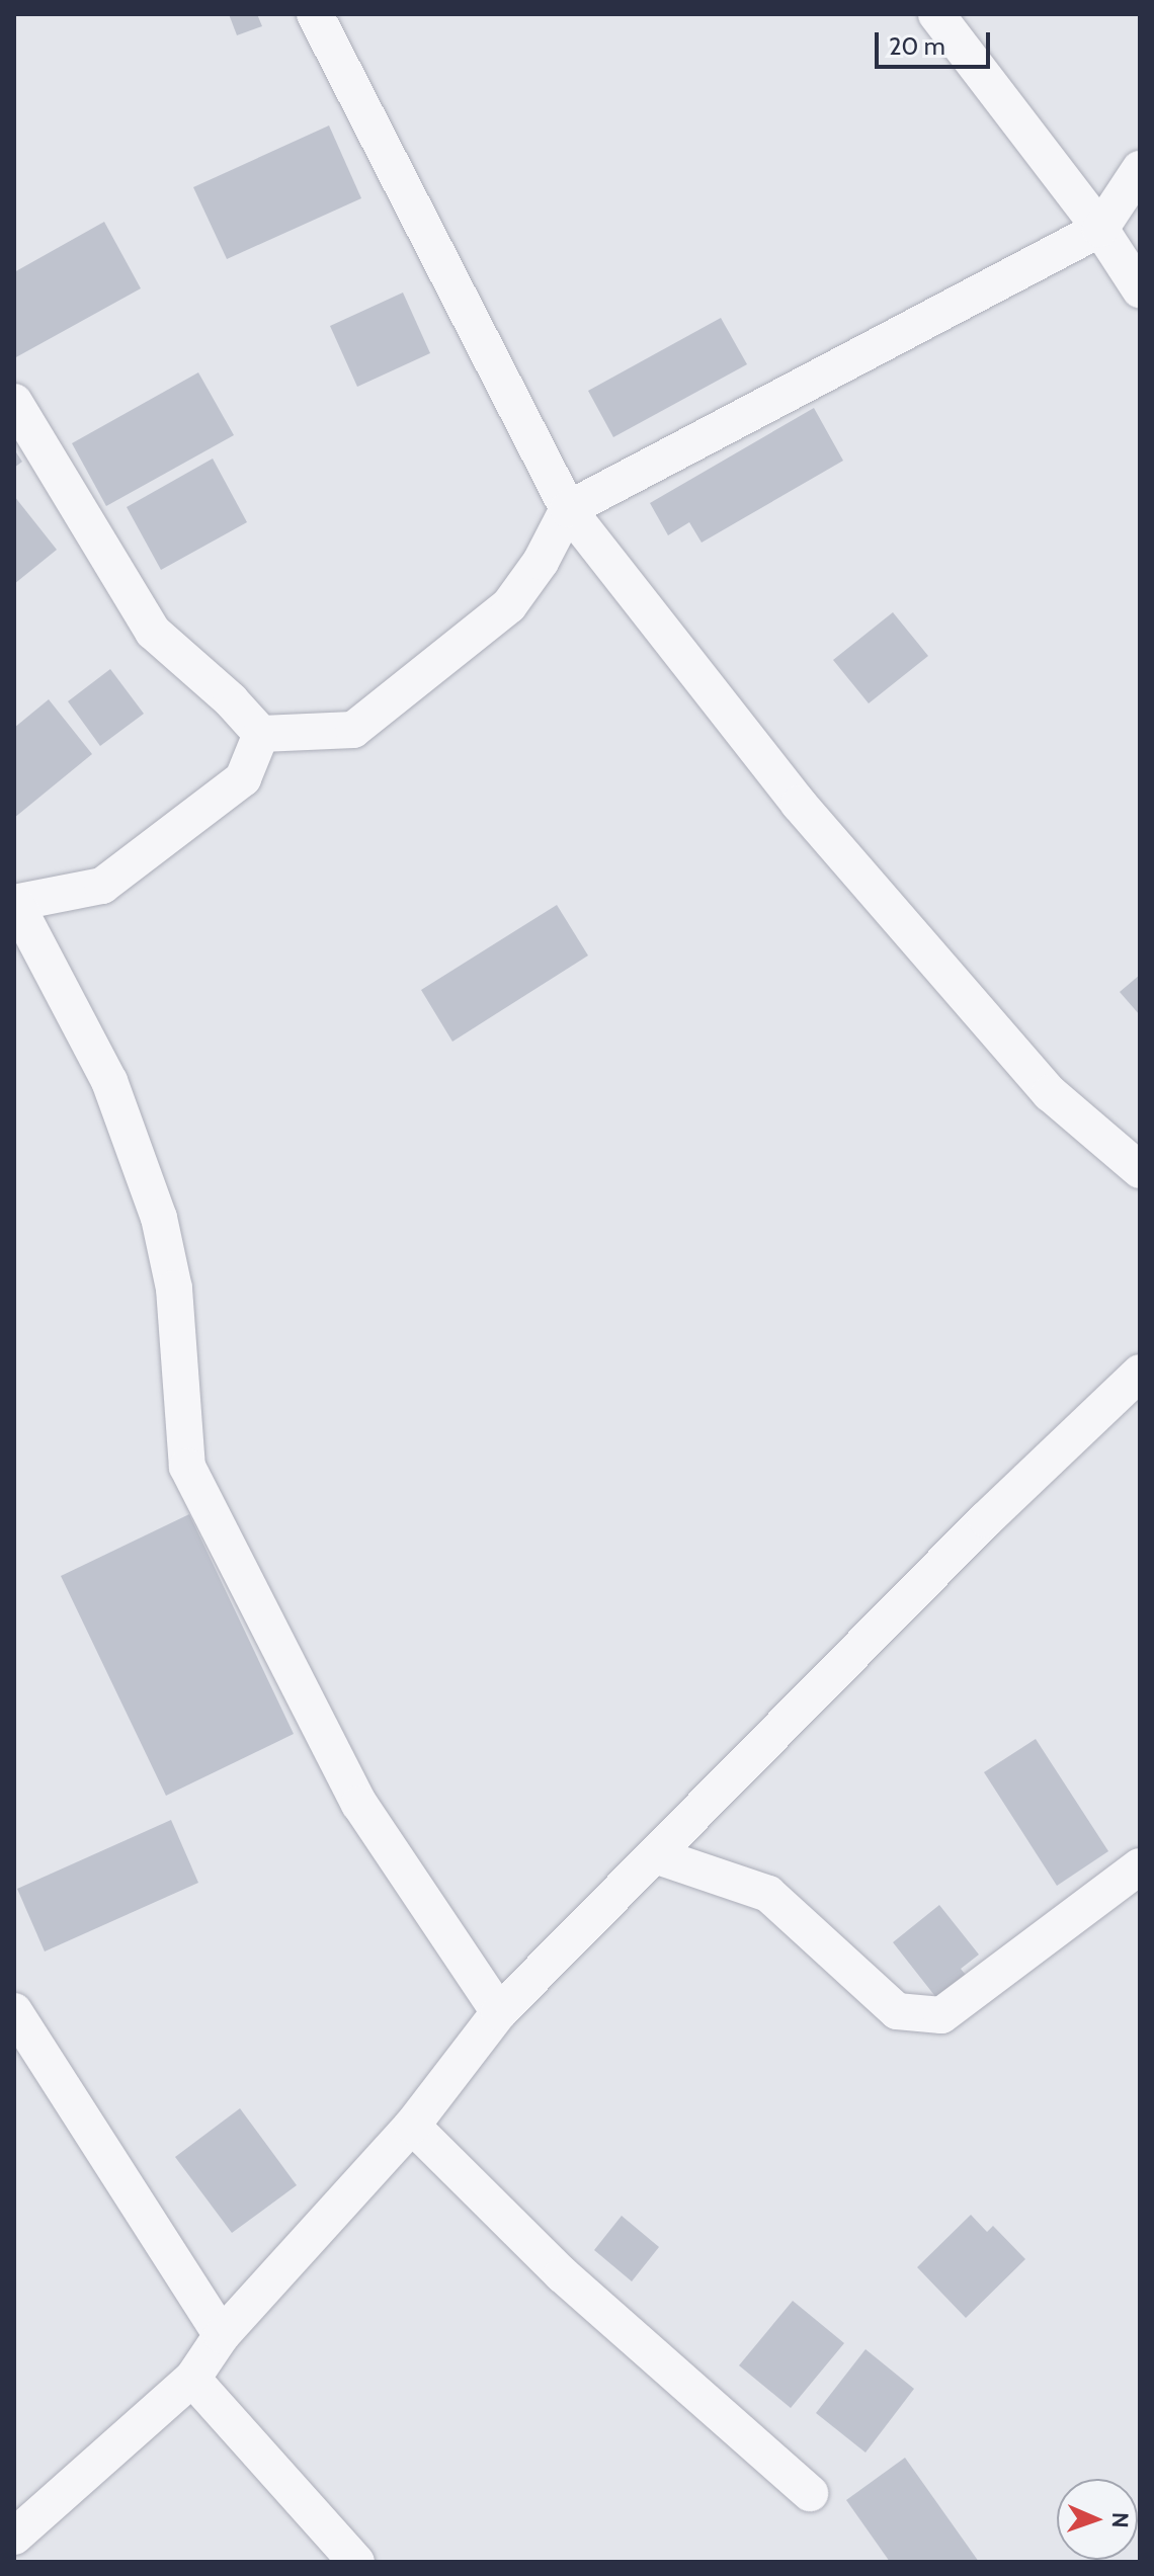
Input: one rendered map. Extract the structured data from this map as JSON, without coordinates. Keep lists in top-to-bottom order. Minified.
{"scale_bar":"20 m","north":"right"}
